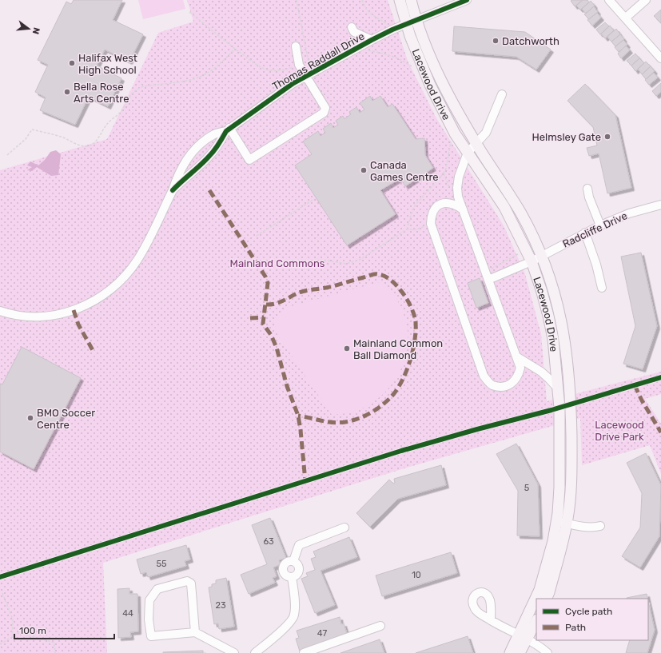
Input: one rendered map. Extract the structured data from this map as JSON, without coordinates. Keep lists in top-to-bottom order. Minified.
{"streets":{"main road":["Lacewood Drive"],"street":["Thomas Raddall Drive","Radcliffe Drive"]},"crossings":[["Thomas Raddall Drive","Lacewood Drive"],["Lacewood Drive","Radcliffe Drive"]],"parks":["Mainland Commons","Lacewood Drive Park"],"places":["Datchworth","Halifax West High School","Bella Rose Arts Centre","Helmsley Gate","Canada Games Centre","Mainland Common Ball Diamond","BMO Soccer Centre"],"house_numbers":["5","63","55","10","23","44","47"],"legend":["Cycle path","Path"],"scale_bar":"100 m","north":"right"}
